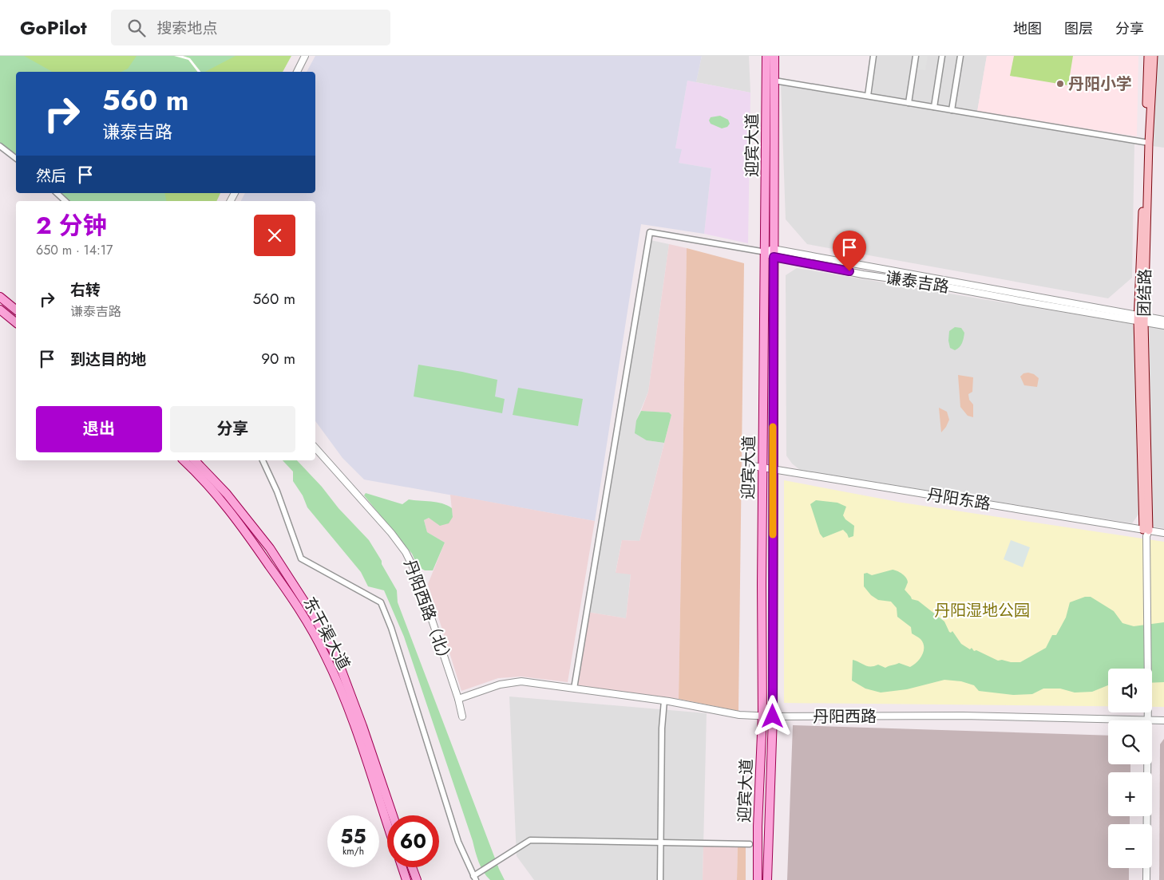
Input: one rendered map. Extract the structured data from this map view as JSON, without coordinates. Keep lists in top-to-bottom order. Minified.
{"streets":{"main road":["迎宾大道","团结路","东干渠大道"],"street":["谦泰吉路","丹阳东路","丹阳西路（北）","丹阳西路"]},"crossings":[["迎宾大道","谦泰吉路"],["迎宾大道","丹阳东路"],["迎宾大道","丹阳西路"],["谦泰吉路","团结路"],["团结路","丹阳东路"],["丹阳西路（北）","丹阳西路"]],"parks":["丹阳湿地公园"],"places":["丹阳小学"],"page":{"header":"GoPilot","search":"搜索地点","nav":["地图","图层","分享"],"turn":["560 m","谦泰吉路"],"then":"然后","heading":["2 分钟","650 m · 14:17"],"list":[{"name":"右转","note":"谦泰吉路","value":"560 m"},{"name":"到达目的地","value":"90 m"}],"buttons":["退出","分享"],"map_buttons":["+","−"],"speed":"55 km/h","limit":"60"}}
